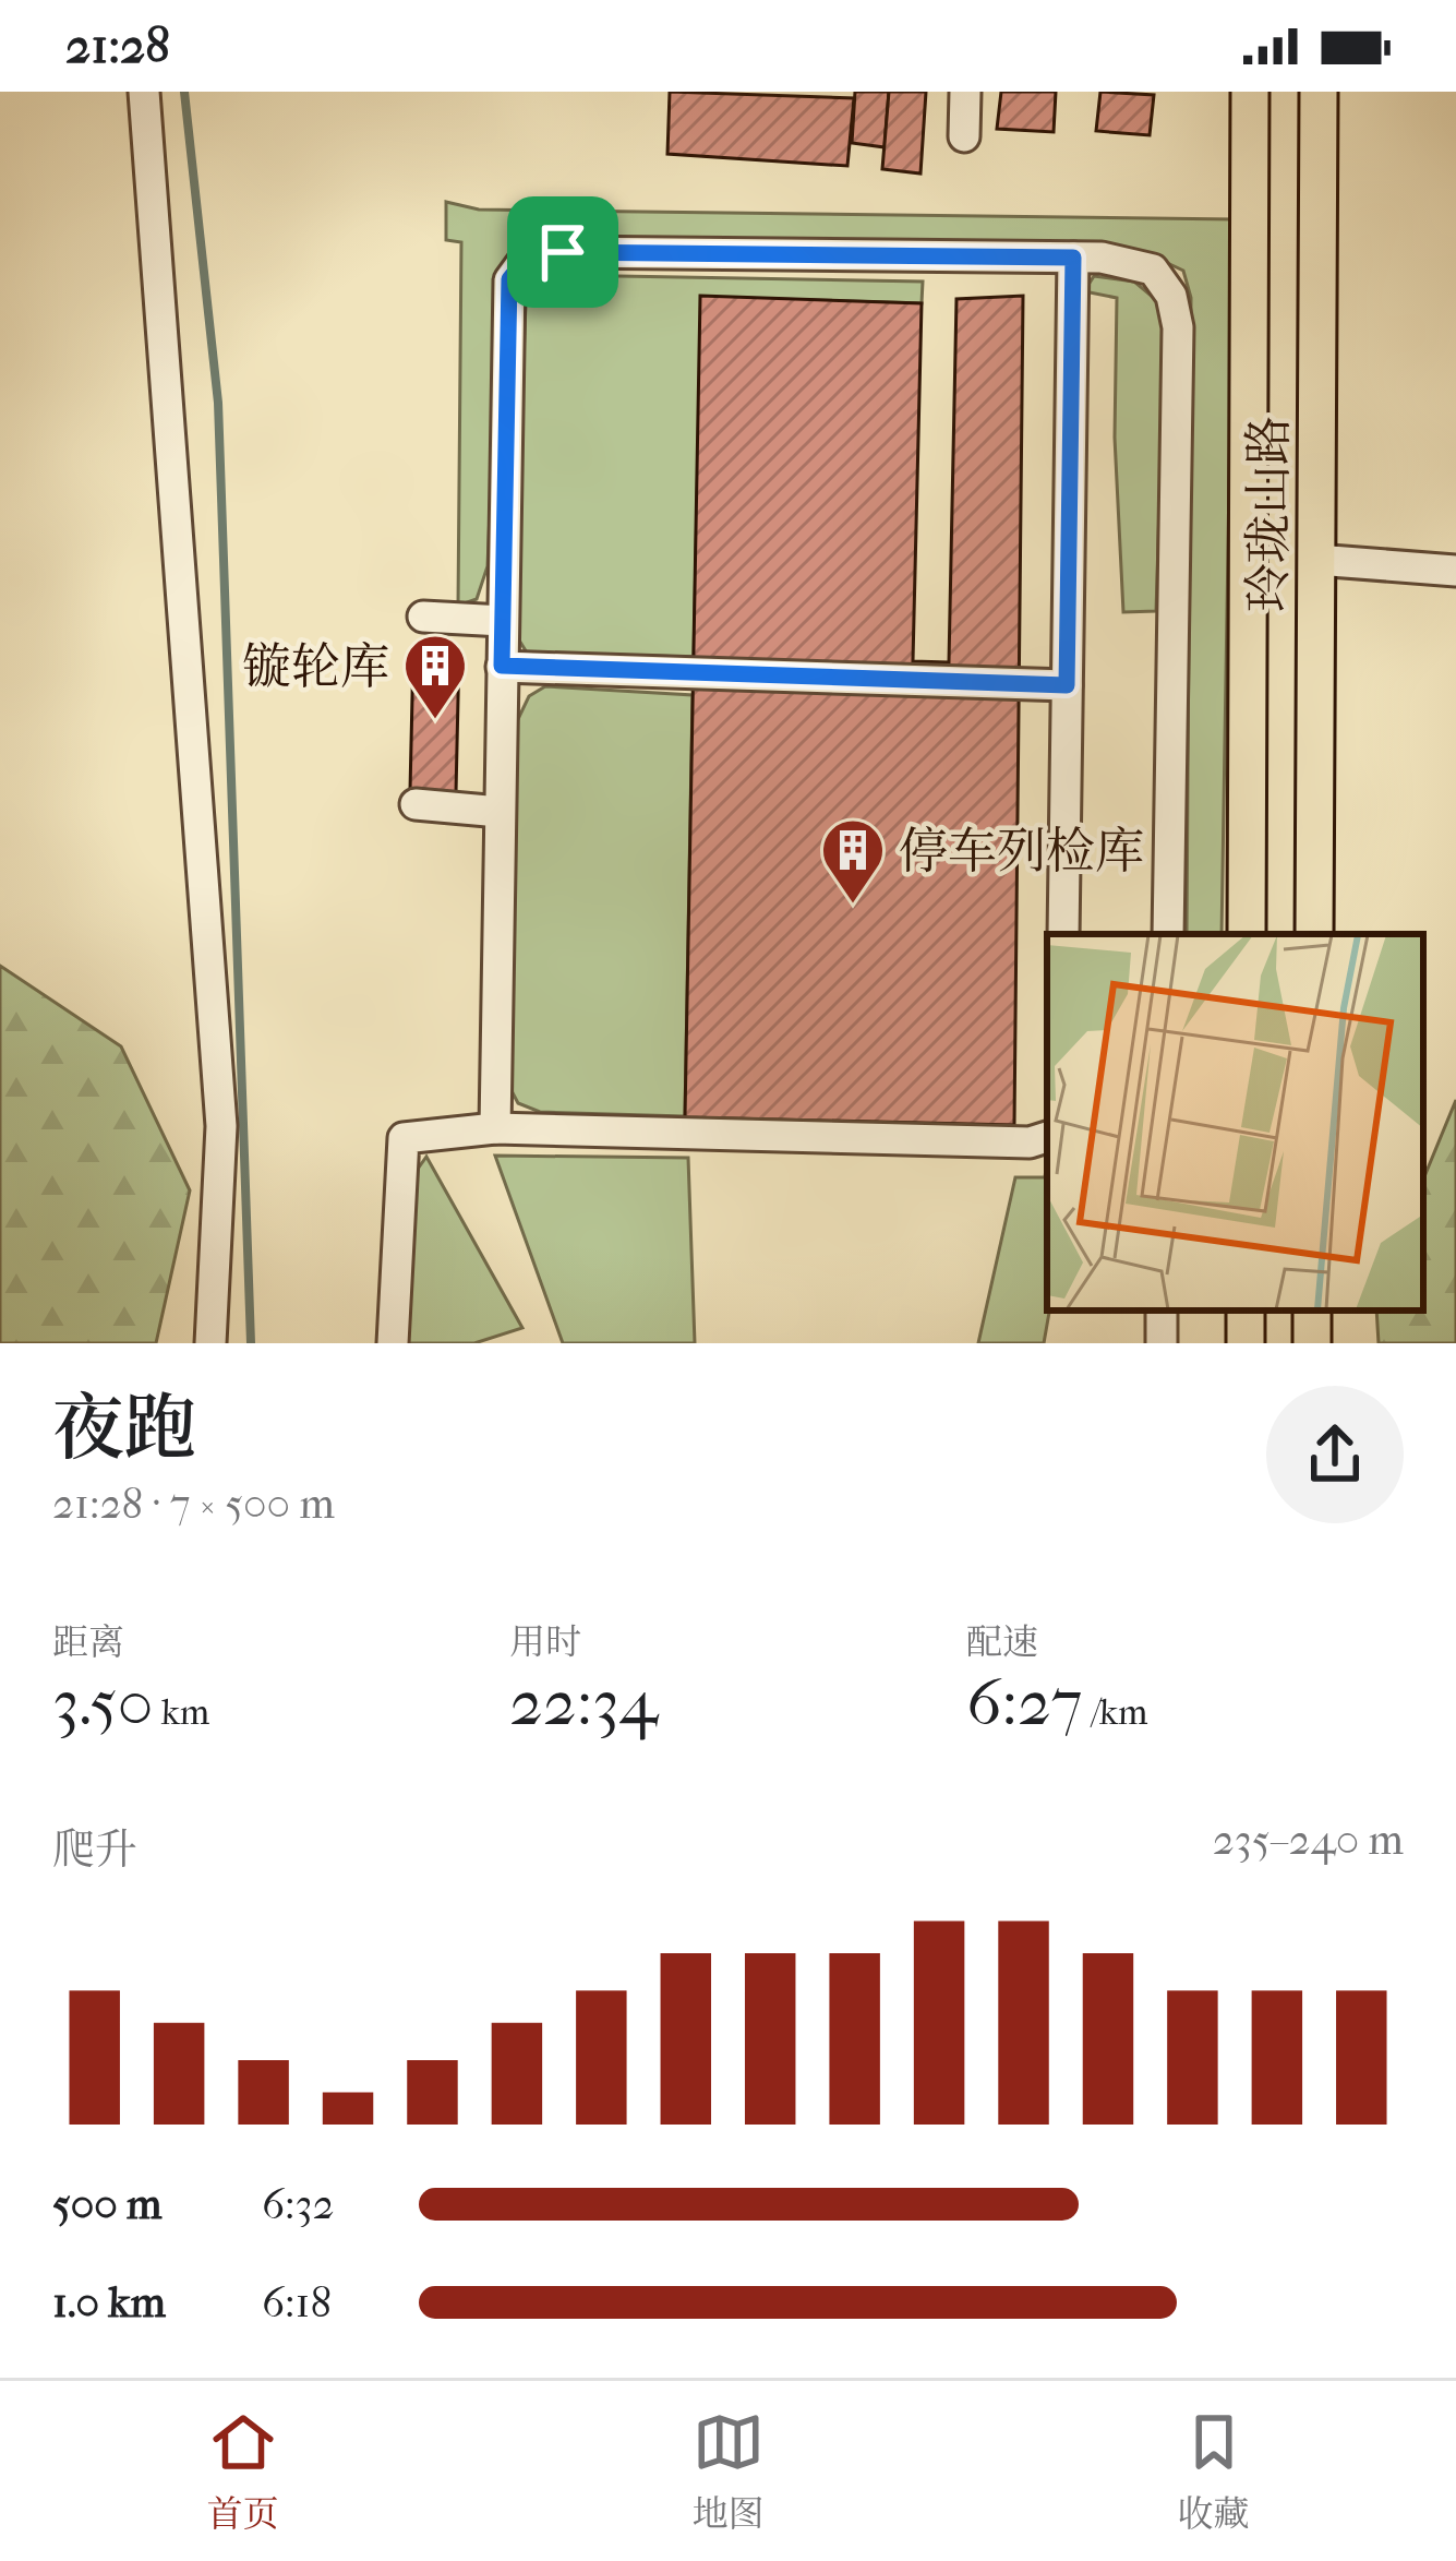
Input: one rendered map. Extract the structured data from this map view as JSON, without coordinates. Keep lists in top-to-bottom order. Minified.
{"streets":{"main road":["玲珑山路"]},"places":{"building":["镟轮库","停车列检库"]},"page":{"status":"21:28","heading":["夜跑","21:28 · 7 × 500 m"],"stats":[["距离","3.50 km"],["用时","22:34"],["配速","6:27 /km"]],"chart":["爬升","235–240 m"],"list":[{"name":"500 m","note":"6:32"},{"name":"1.0 km","note":"6:18"}],"tabs":["首页","地图","收藏"]}}
